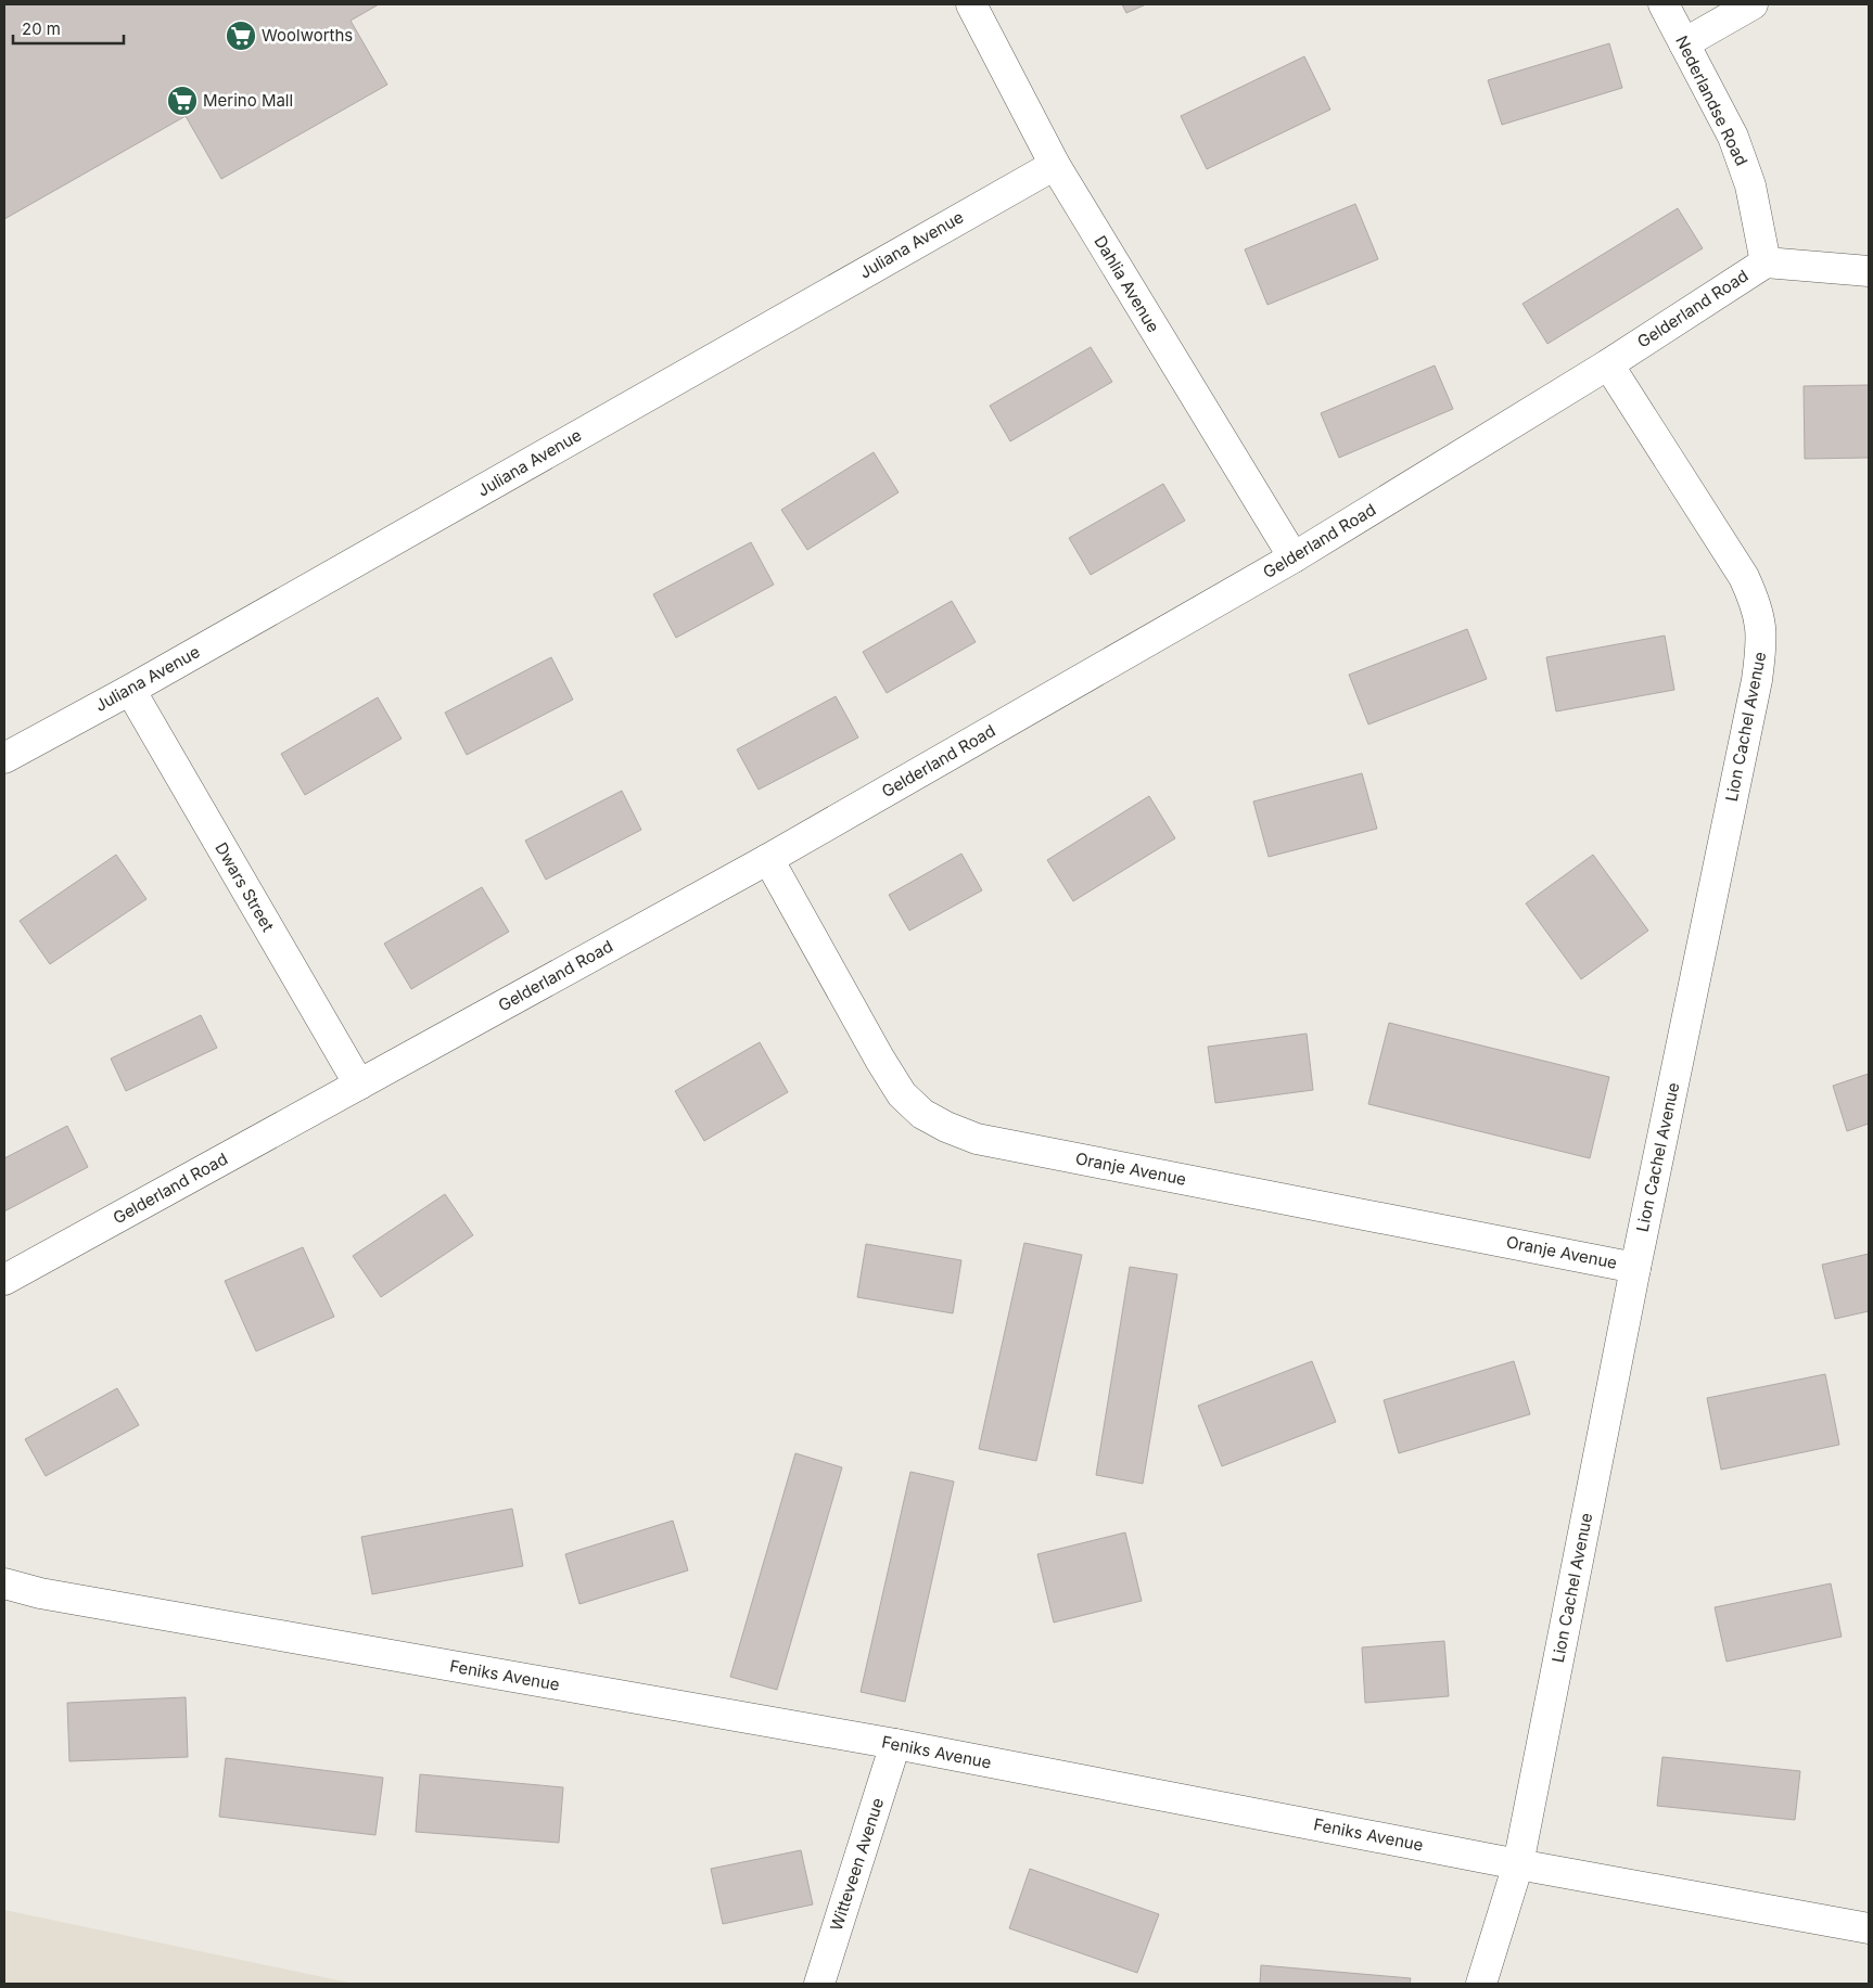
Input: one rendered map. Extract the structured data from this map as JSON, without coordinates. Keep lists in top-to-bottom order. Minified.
{"streets":{"street":["Nederlandse Road","Juliana Avenue","Dahlia Avenue","Gelderland Road","Lion Cachel Avenue","Dwars Street","Oranje Avenue","Feniks Avenue","Witteveen Avenue"]},"crossings":[["Nederlandse Road","Gelderland Road"],["Juliana Avenue","Dahlia Avenue"],["Juliana Avenue","Dwars Street"],["Dahlia Avenue","Gelderland Road"],["Gelderland Road","Lion Cachel Avenue"],["Gelderland Road","Dwars Street"],["Gelderland Road","Oranje Avenue"],["Lion Cachel Avenue","Oranje Avenue"],["Lion Cachel Avenue","Feniks Avenue"],["Feniks Avenue","Witteveen Avenue"]],"places":{"supermarket":["Woolworths","Merino Mall"]},"scale_bar":"20 m"}
